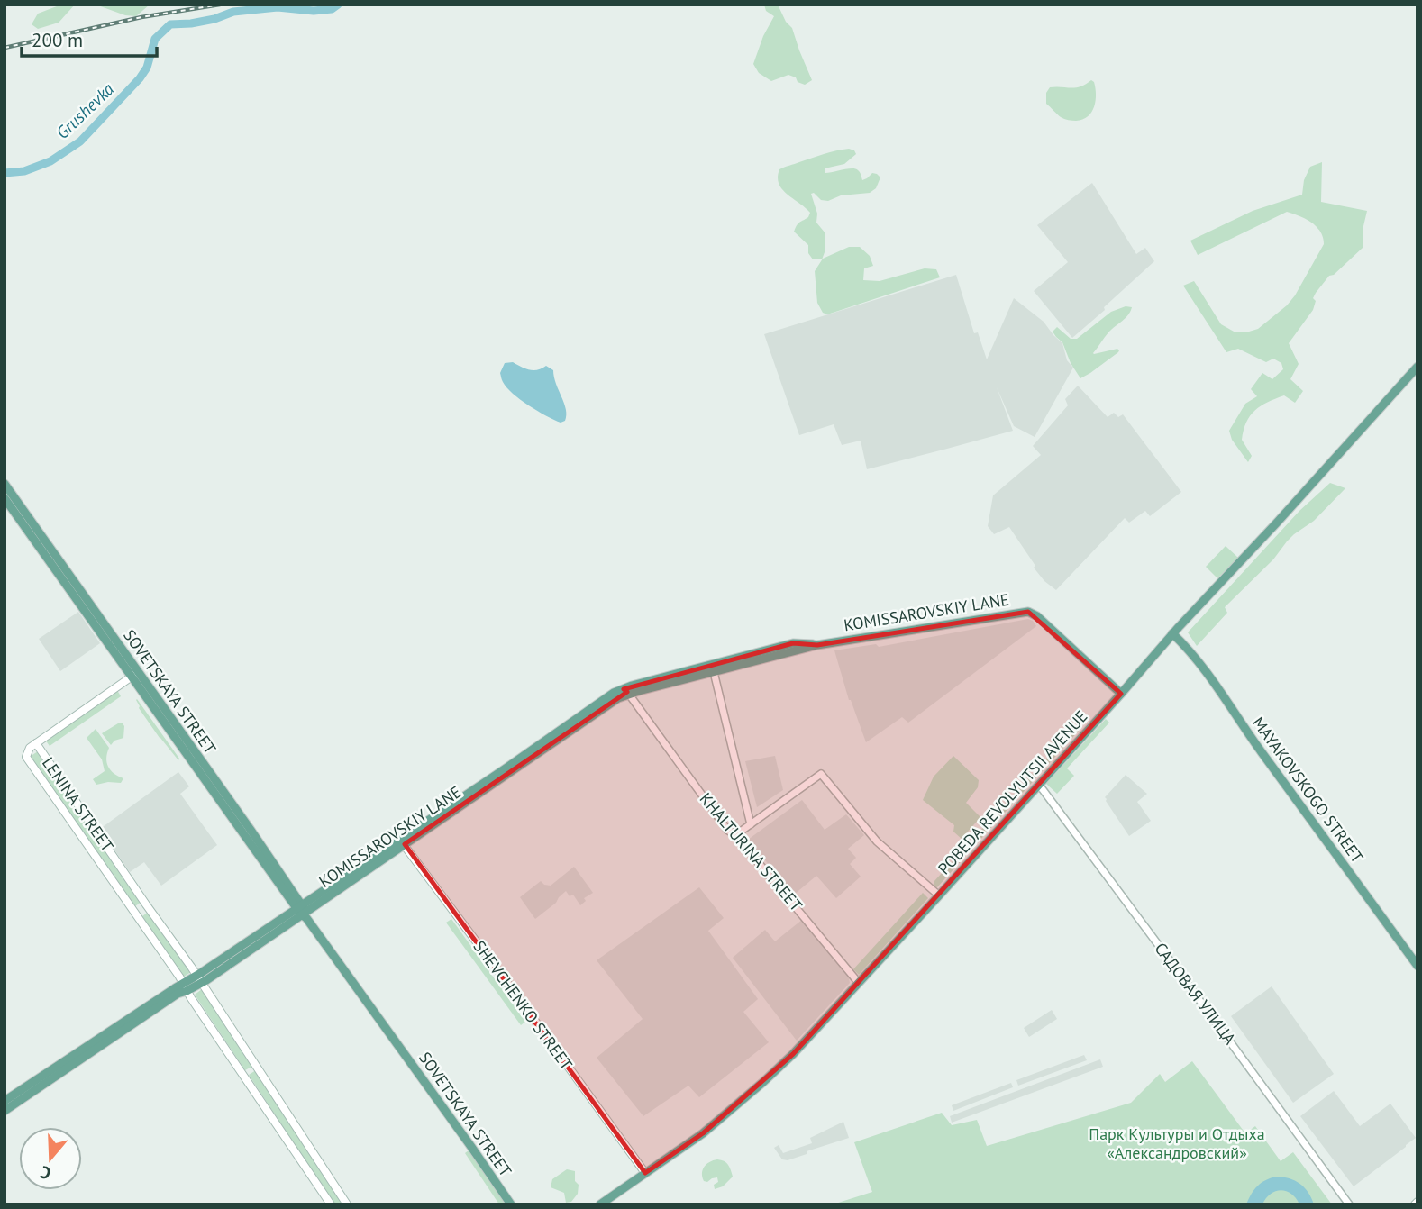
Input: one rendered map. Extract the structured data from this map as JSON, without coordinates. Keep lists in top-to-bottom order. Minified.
{"streets":{"main road":["KOMISSAROVSKIY LANE","SOVETSKAYA STREET","MAYAKOVSKOGO STREET","POBEDA REVOLYUTSII AVENUE","LENINA STREET","SHEVCHENKO STREET"],"street":["KHALTURINA STREET","САДОВАЯ УЛИЦА"]},"crossings":[["KOMISSAROVSKIY LANE","SOVETSKAYA STREET"],["KOMISSAROVSKIY LANE","POBEDA REVOLYUTSII AVENUE"],["KOMISSAROVSKIY LANE","LENINA STREET"],["KOMISSAROVSKIY LANE","KHALTURINA STREET"],["KOMISSAROVSKIY LANE","SHEVCHENKO STREET"],["MAYAKOVSKOGO STREET","POBEDA REVOLYUTSII AVENUE"],["POBEDA REVOLYUTSII AVENUE","KHALTURINA STREET"],["POBEDA REVOLYUTSII AVENUE","САДОВАЯ УЛИЦА"],["POBEDA REVOLYUTSII AVENUE","SHEVCHENKO STREET"]],"water":["Grushevka"],"parks":["Парк Культуры и Отдыха «Александровский»"],"scale_bar":"200 m","north":"bottom"}
